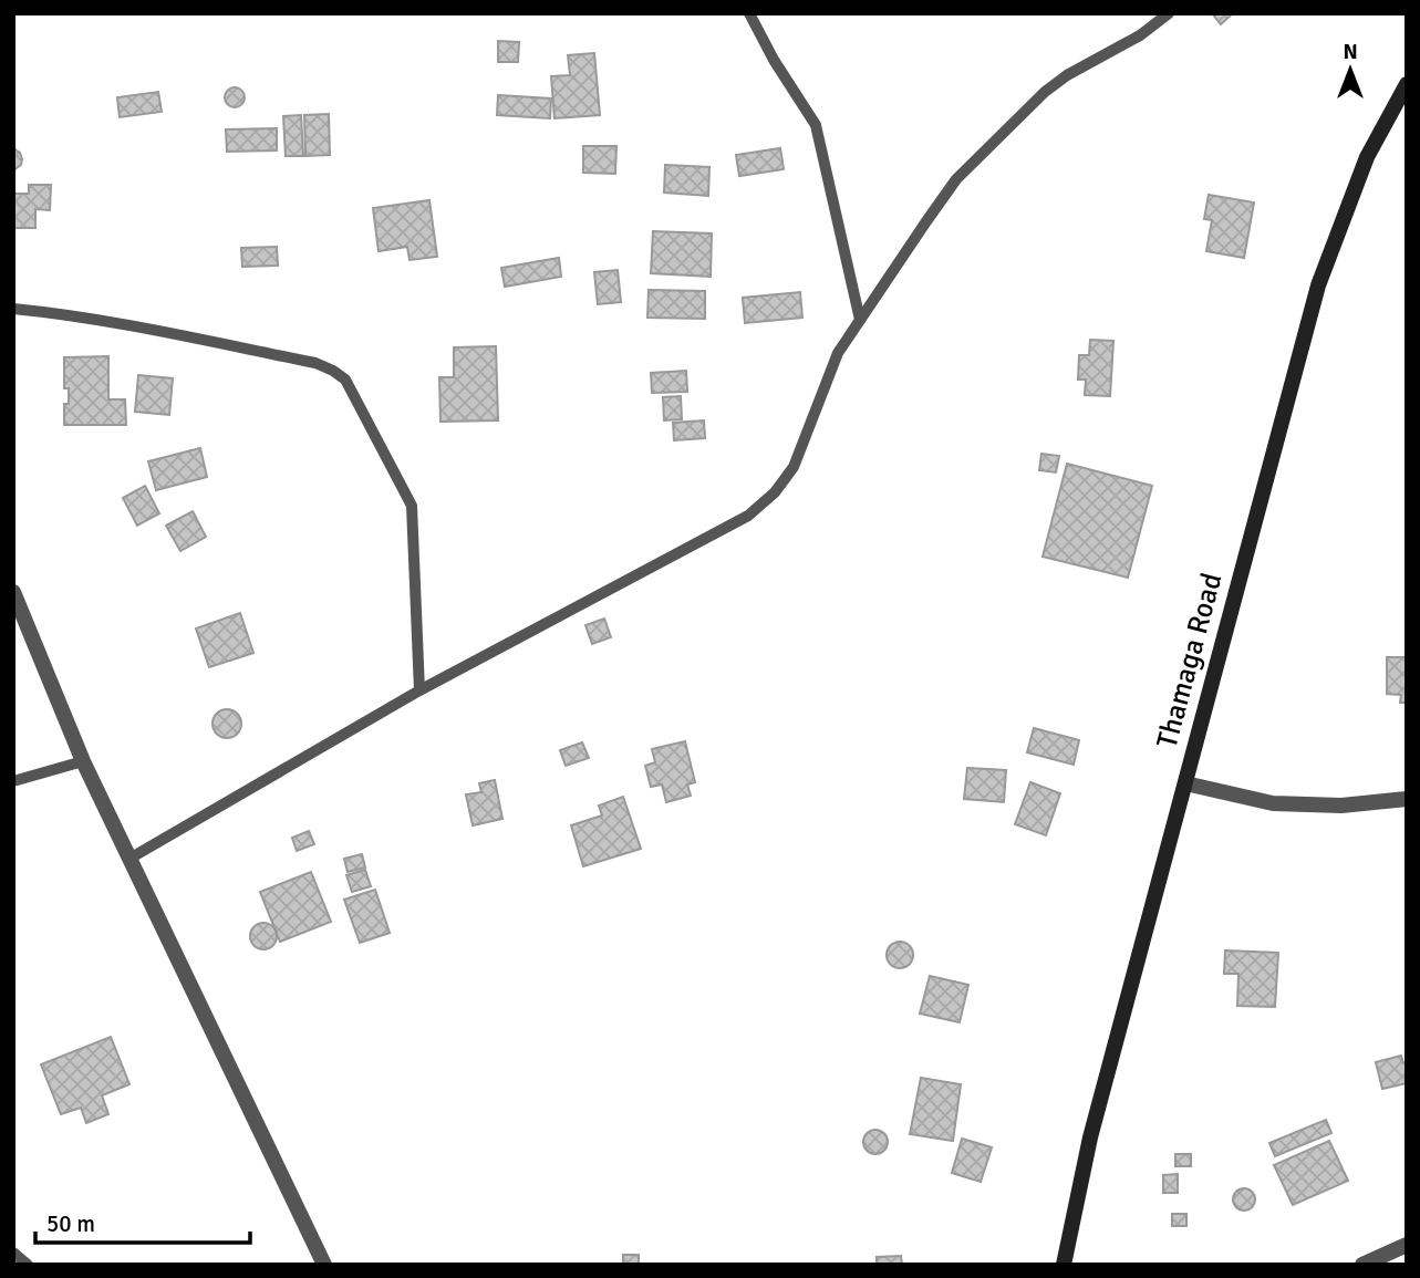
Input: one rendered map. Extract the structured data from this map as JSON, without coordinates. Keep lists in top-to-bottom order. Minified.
{"streets":{"main road":["Thamaga Road"]},"scale_bar":"50 m","north":"top"}
